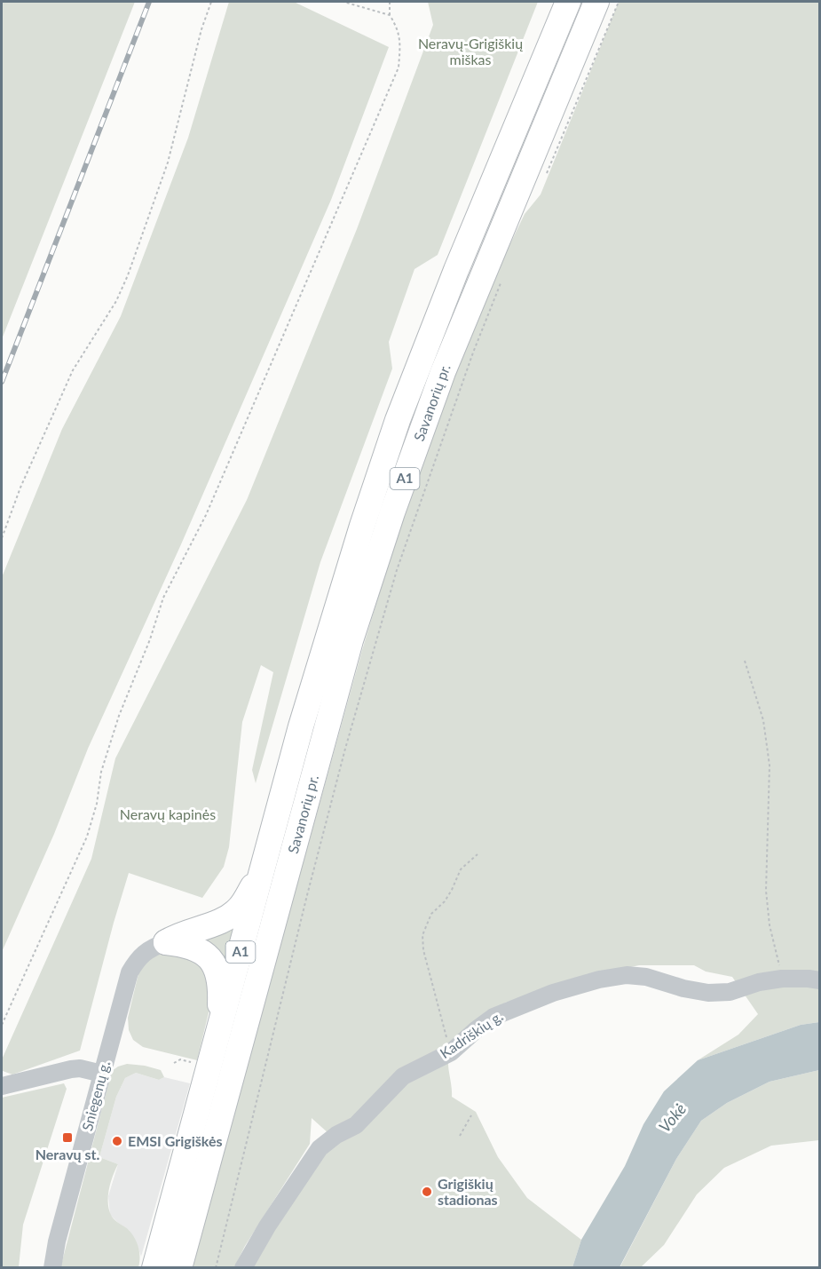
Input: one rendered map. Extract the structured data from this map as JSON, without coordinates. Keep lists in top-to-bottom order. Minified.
{"streets":{"highway":["Savanorių pr.","A1"],"street":["Kadriškių g.","Sniegenų g."]},"water":["Vokė"],"parks":["Neravų-Grigiškių miškas","Neravų kapinės"],"places":{"transit":["Neravų st."],"other":["EMSI Grigiškės","Grigiškių stadionas"]}}
